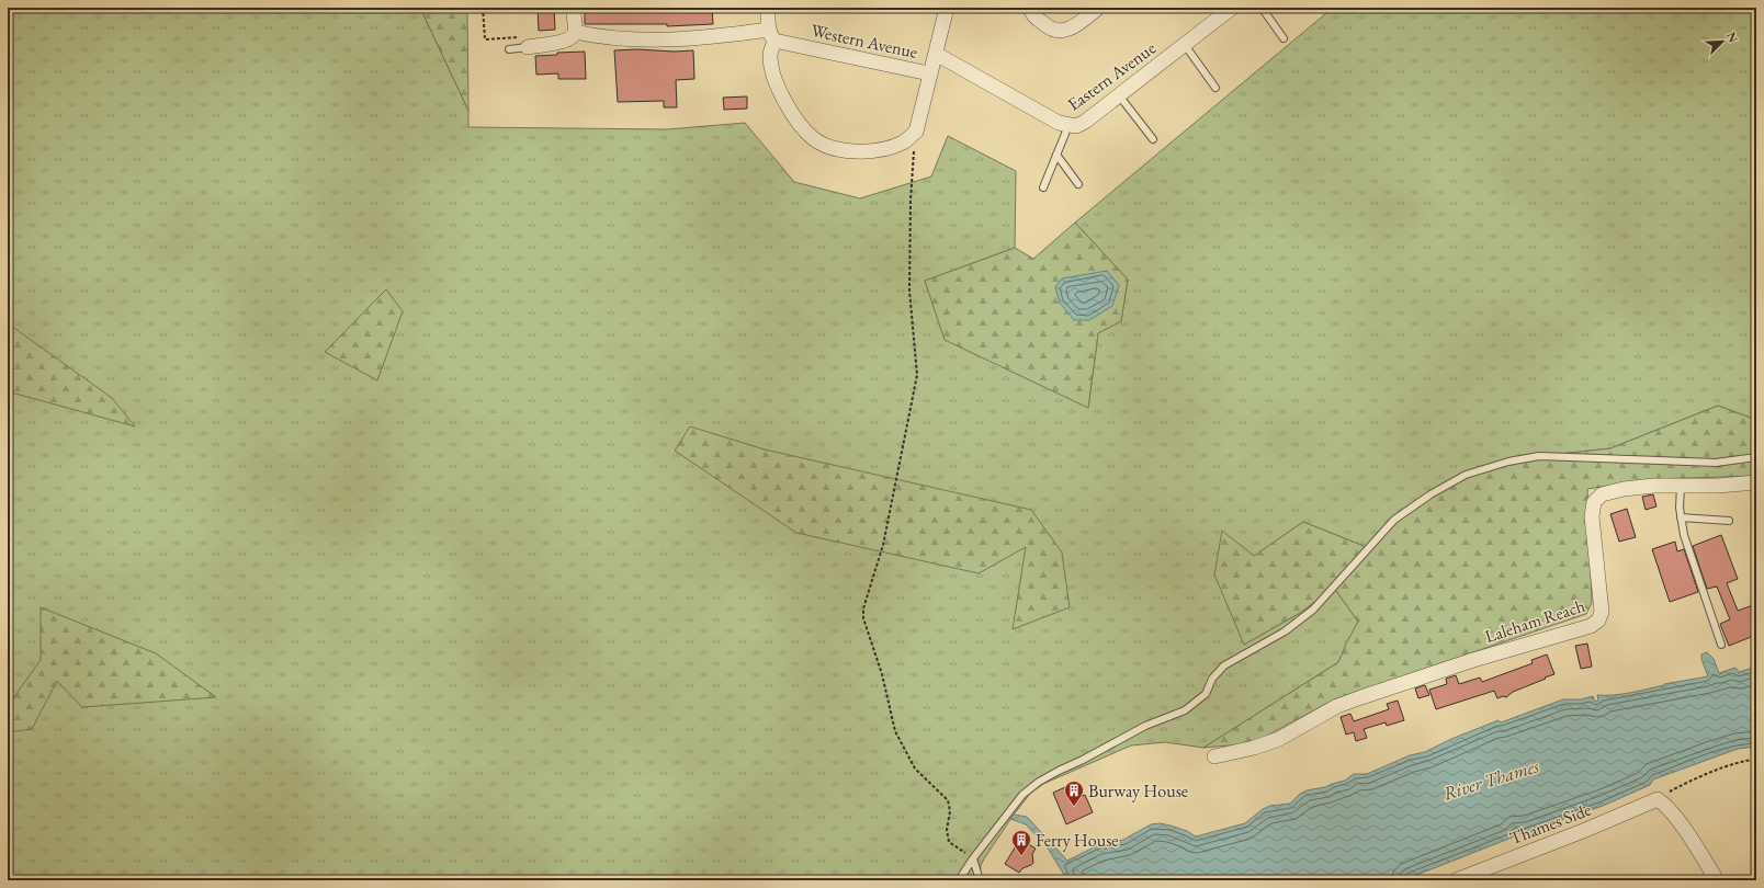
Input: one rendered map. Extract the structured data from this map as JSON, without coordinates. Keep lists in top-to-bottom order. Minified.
{"streets":{"street":["Western Avenue","Eastern Avenue","Laleham Reach","Thames Side"]},"water":["River Thames"],"places":{"building":["Burway House","Ferry House"]},"north":"top right"}
